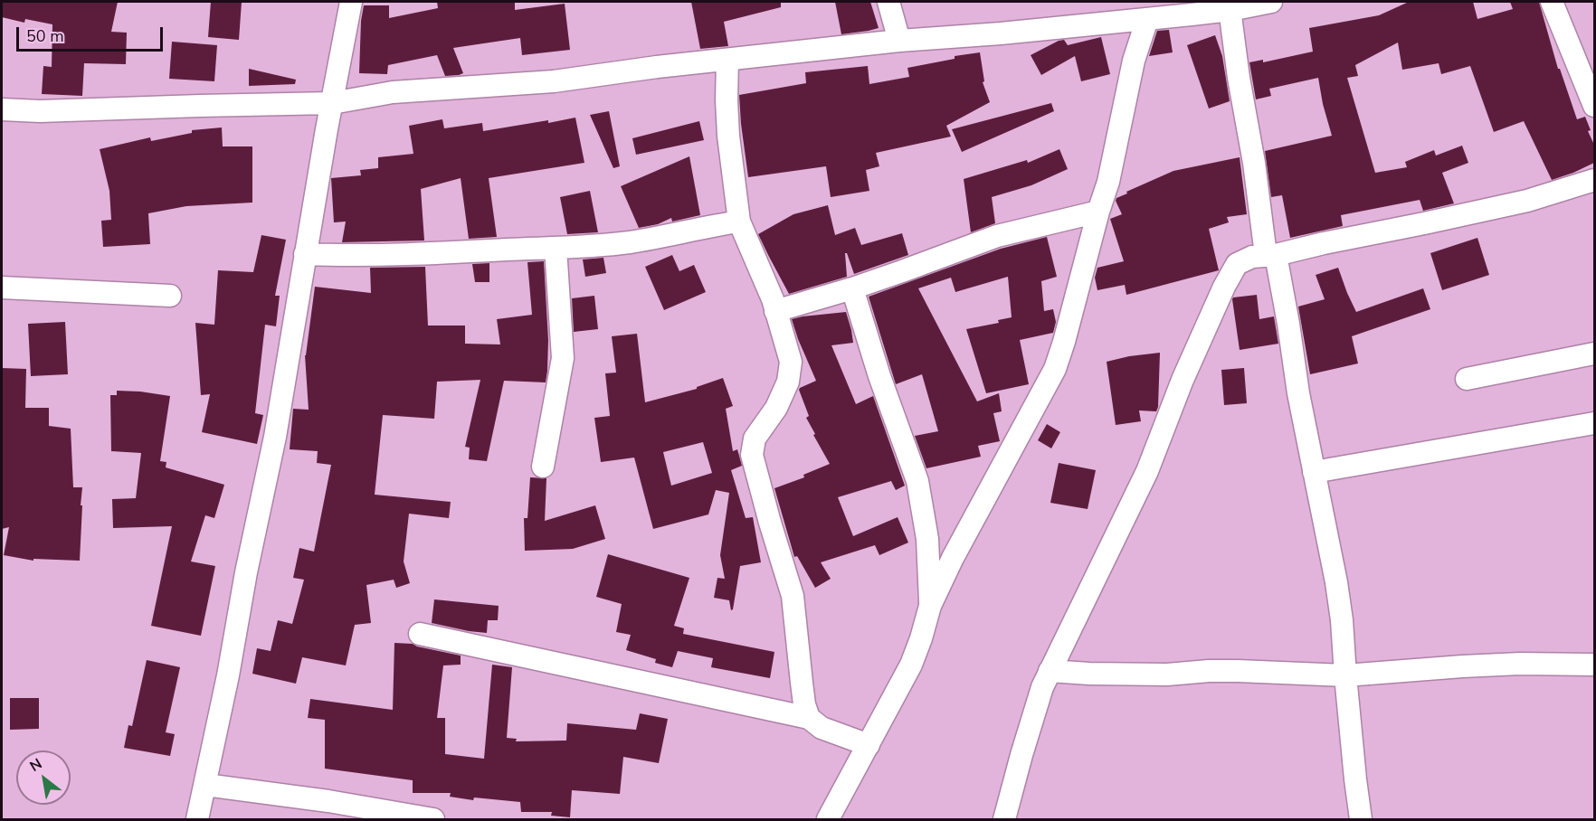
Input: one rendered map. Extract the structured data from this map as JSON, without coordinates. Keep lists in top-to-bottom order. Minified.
{"scale_bar":"50 m","north":"top left"}
